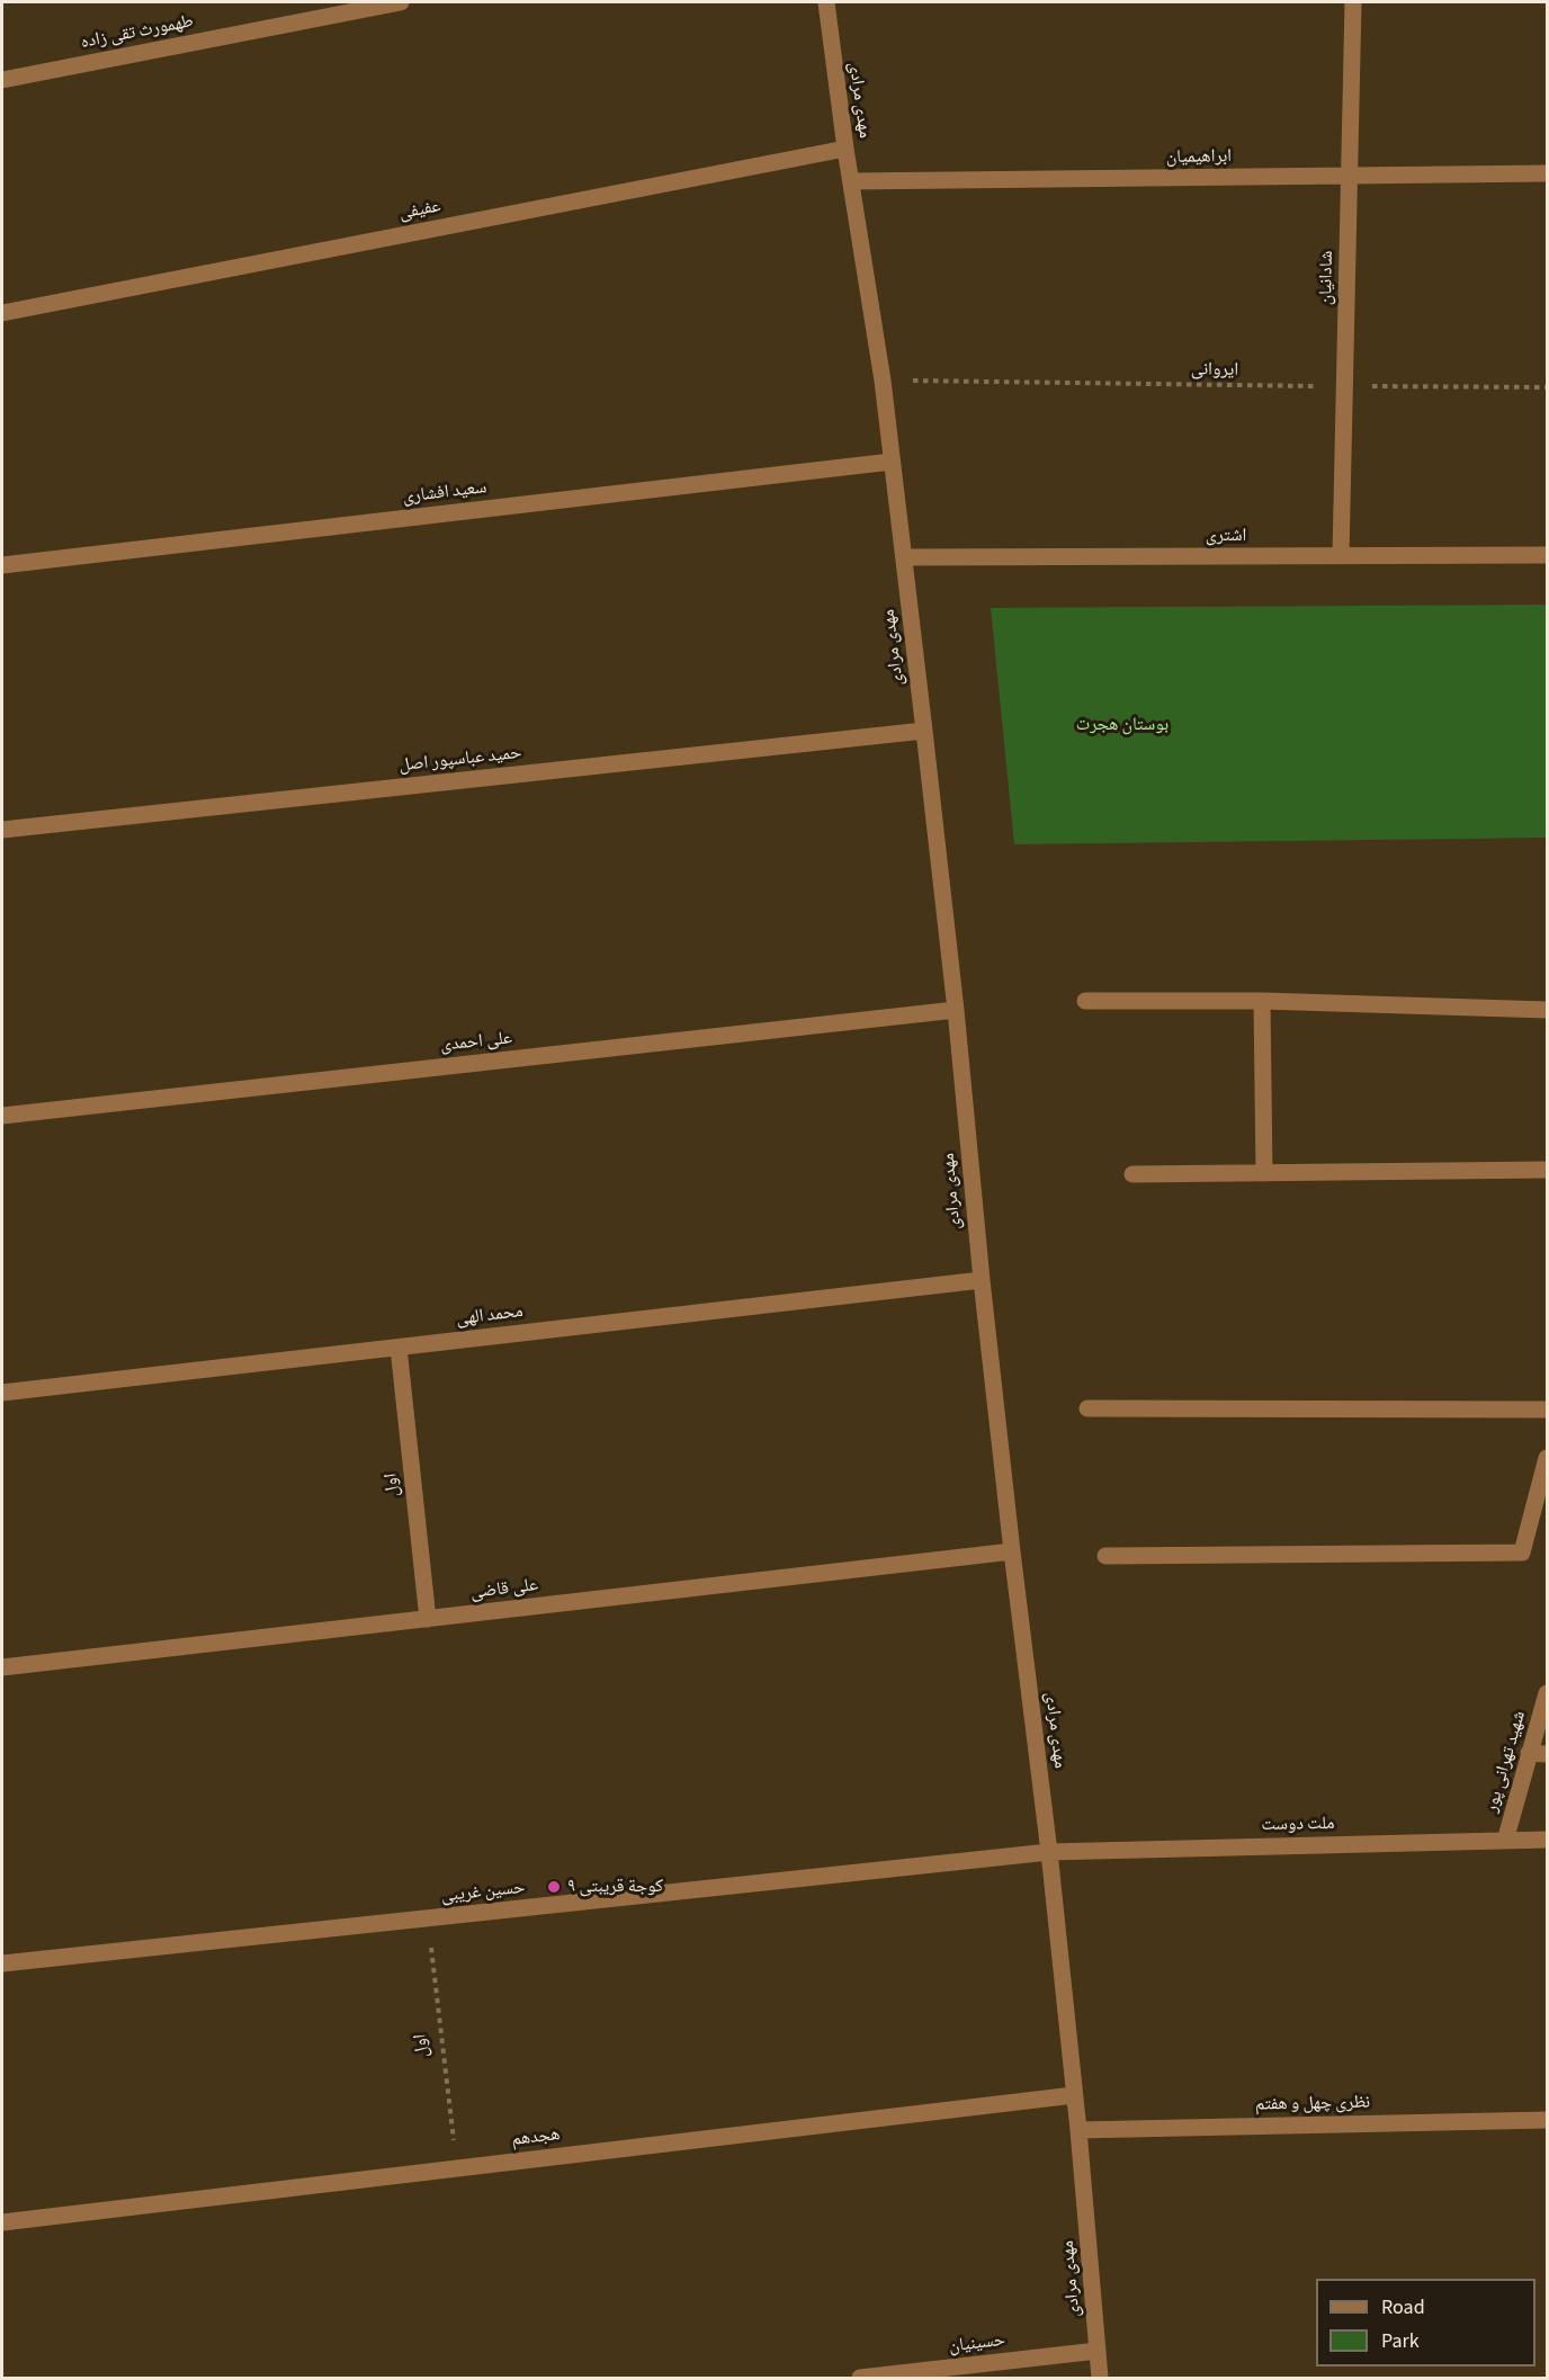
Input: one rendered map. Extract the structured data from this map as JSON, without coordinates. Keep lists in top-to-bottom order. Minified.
{"streets":{"street":["طهمورث تقی زاده","مهدی مرادی","ابراهیمیان","عفیفی","شادانیان","سعید افشاری","اشتری","حمید عباسپور اصل","علی احمدی","محمد الهی","اول","علی قاضی","شهید تهرانی پور","ملت دوست","حسین غریبی","نظری چهل و هفتم","هجدهم","حسینیان"],"path":["ایروانی"]},"crossings":[["مهدی مرادی","ابراهیمیان"],["مهدی مرادی","عفیفی"],["مهدی مرادی","ایروانی"],["مهدی مرادی","سعید افشاری"],["مهدی مرادی","اشتری"],["مهدی مرادی","حمید عباسپور اصل"],["مهدی مرادی","علی احمدی"],["مهدی مرادی","محمد الهی"],["مهدی مرادی","علی قاضی"],["مهدی مرادی","ملت دوست"],["مهدی مرادی","حسین غریبی"],["مهدی مرادی","نظری چهل و هفتم"],["مهدی مرادی","هجدهم"],["مهدی مرادی","حسینیان"],["ابراهیمیان","شادانیان"],["شادانیان","ایروانی"],["شادانیان","اشتری"],["محمد الهی","اول"],["اول","علی قاضی"],["اول","حسین غریبی"],["اول","هجدهم"],["شهید تهرانی پور","ملت دوست"],["ملت دوست","حسین غریبی"]],"parks":["بوستان هجرت"],"places":["۹ کوجة قریبتی"],"legend":["Road","Park"]}
